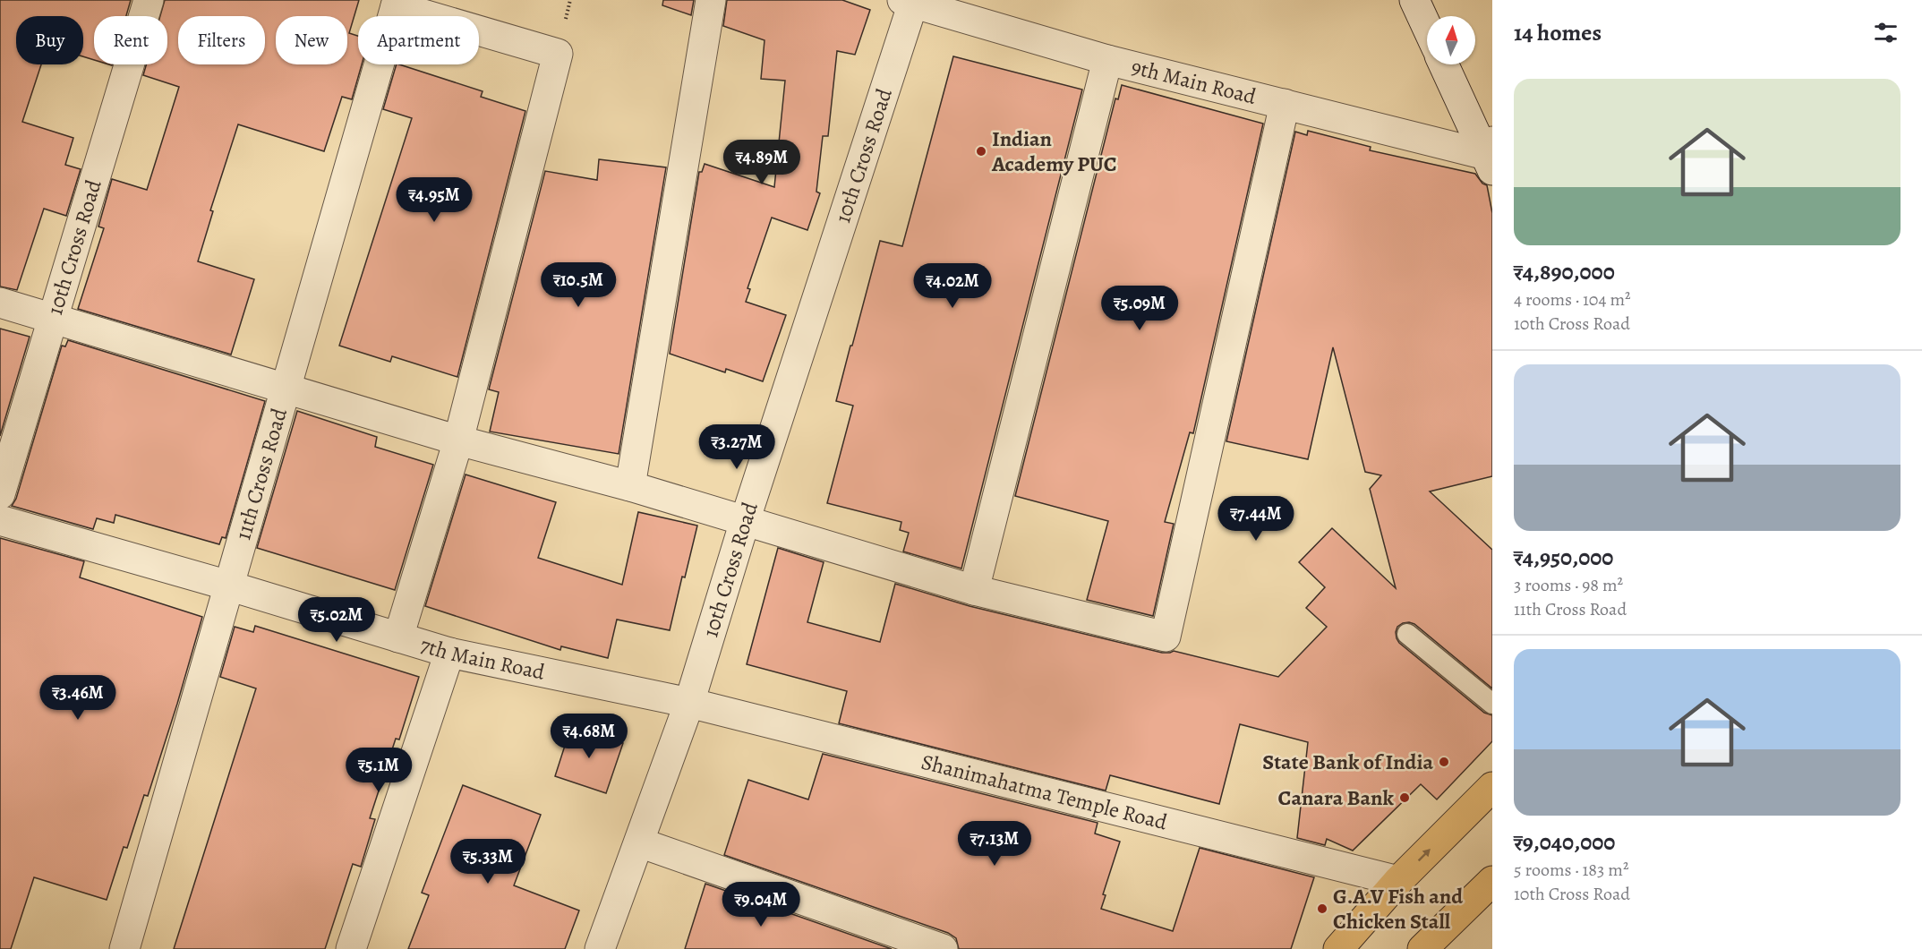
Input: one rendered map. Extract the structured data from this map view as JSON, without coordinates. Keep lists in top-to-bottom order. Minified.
{"streets":{"street":["9th Main Road","10th Cross Road","11th Cross Road","7th Main Road","Shanimahatma Temple Road"]},"crossings":[["9th Main Road","10th Cross Road"],["10th Cross Road","7th Main Road"],["10th Cross Road","Shanimahatma Temple Road"],["11th Cross Road","7th Main Road"],["7th Main Road","Shanimahatma Temple Road"]],"places":["Indian Academy PUC","State Bank of India","Canara Bank","G.A.V Fish and Chicken Stall"],"north":"top","page":{"heading":"14 homes","chip":["Buy","Rent","Filters","New","Apartment"],"list":[{"name":"₹4,890,000","note":"4 rooms · 104 m² · 10th Cross Road"},{"name":"₹4,950,000","note":"3 rooms · 98 m² · 11th Cross Road"},{"name":"₹9,040,000","note":"5 rooms · 183 m² · 10th Cross Road"}],"price":["₹4.89M","₹4.95M","₹10.5M","₹4.02M","₹5.09M","₹3.27M","₹7.44M","₹5.02M","₹3.46M","₹4.68M","₹5.1M","₹7.13M","₹5.33M","₹9.04M"]}}
